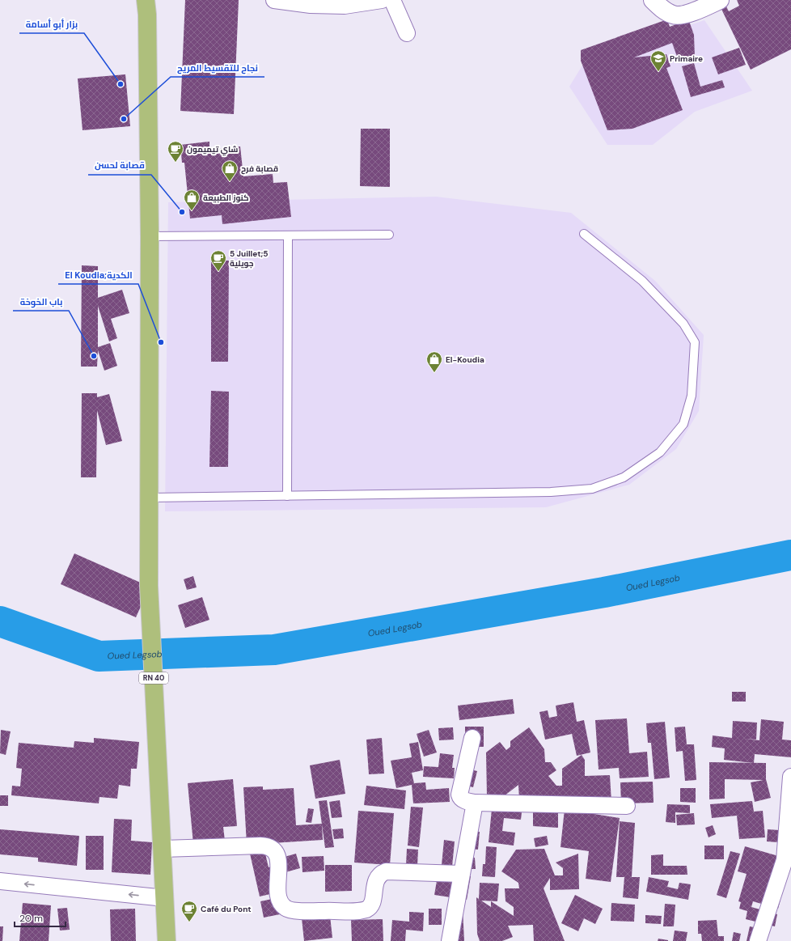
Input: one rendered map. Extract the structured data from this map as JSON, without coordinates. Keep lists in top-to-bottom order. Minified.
{"streets":{"main road":["RN 40"]},"water":["Oued Legsob"],"places":{"school or university":["Primaire"],"other":["بزار أبو أسامة","نجاح للتقسيط المريح","قصابة لحسن","El Koudia;الكدية","باب الخوخة"],"cafe":["شاي تيميمون","5 Juillet;5 جويلية","Café du Pont"],"shop":["قصابة فرح","كنوز الطبيعة","El-Koudia"]},"scale_bar":"20 m"}
